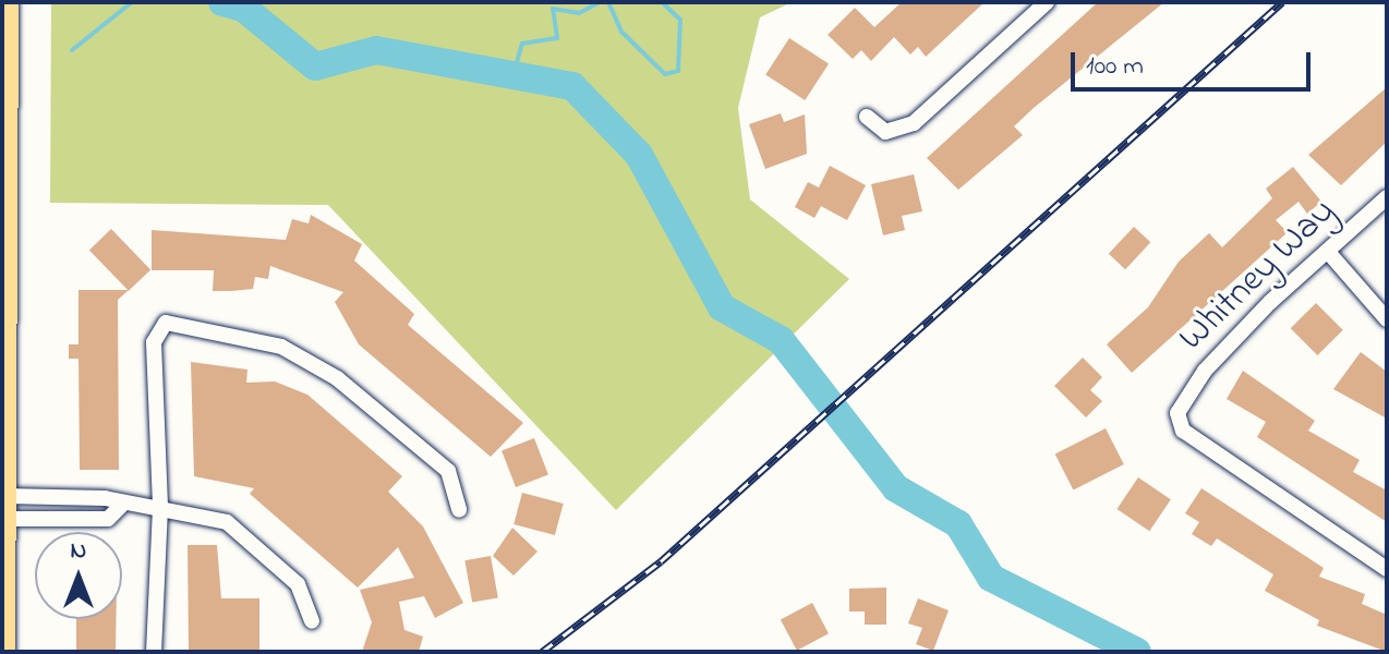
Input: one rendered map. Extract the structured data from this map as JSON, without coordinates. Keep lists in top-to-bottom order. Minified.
{"streets":{"street":["Whitney Way"]},"scale_bar":"100 m","north":"top"}
